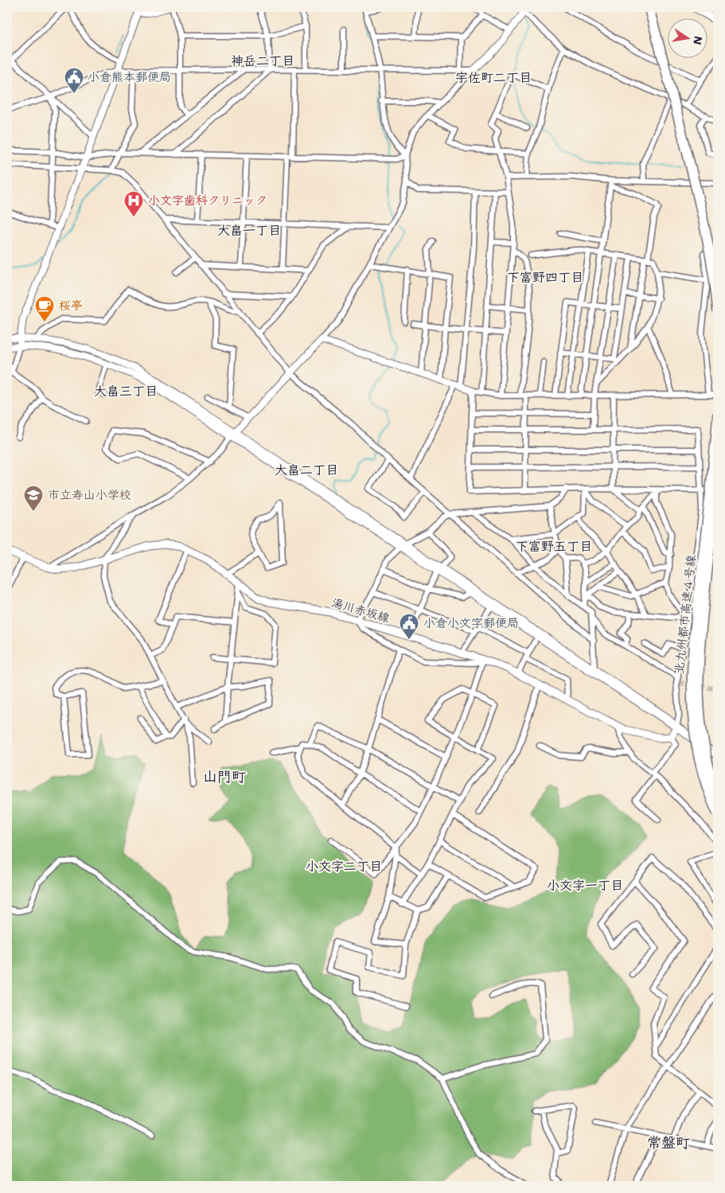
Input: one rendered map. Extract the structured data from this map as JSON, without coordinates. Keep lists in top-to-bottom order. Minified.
{"streets":{"highway":["北九州都市高速４号線"],"main road":["湯川赤坂線"]},"districts":["神岳二丁目","宇佐町二丁目","大畠一丁目","下富野四丁目","大畠三丁目","大畠二丁目","下富野五丁目","山門町","小文字二丁目","小文字一丁目","常盤町"],"places":{"public building":["小倉熊本郵便局","小倉小文字郵便局"],"hospital":["小文字歯科クリニック"],"cafe":["桜亭"],"school or university":["市立寿山小学校"]},"north":"right"}
